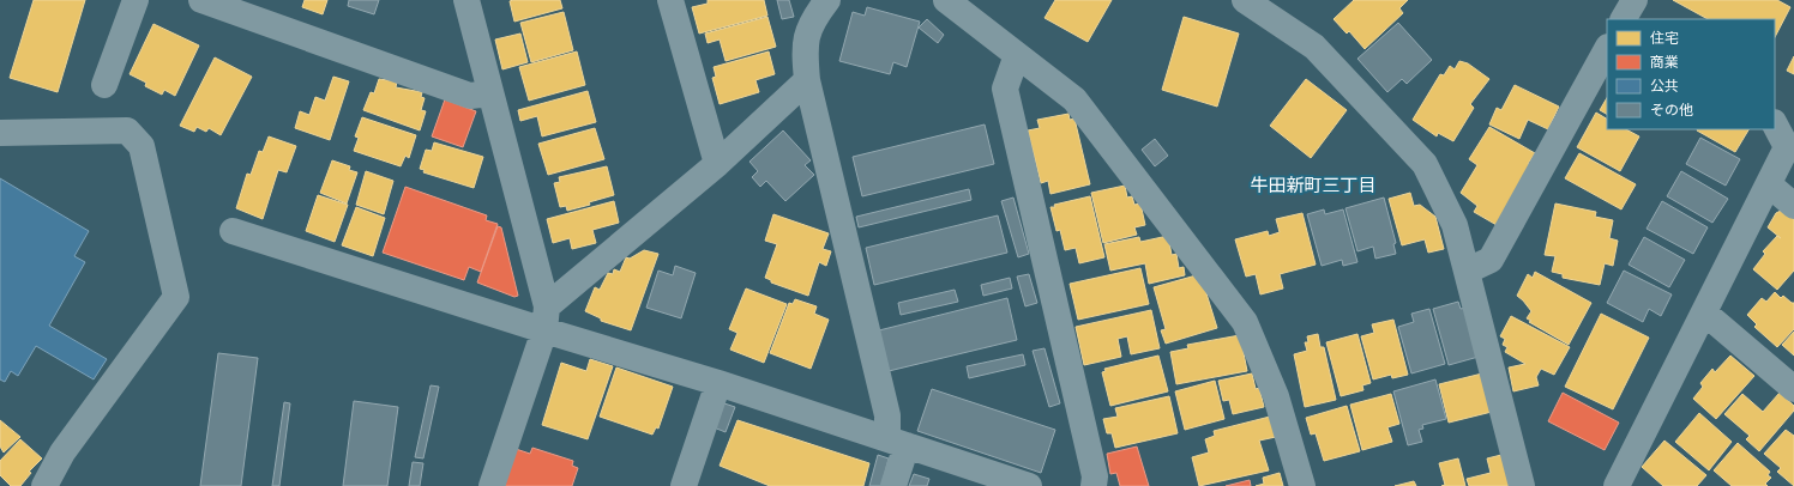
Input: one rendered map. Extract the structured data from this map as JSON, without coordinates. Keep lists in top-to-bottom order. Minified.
{"districts":["牛田新町三丁目"],"legend":["住宅","商業","公共","その他"]}
